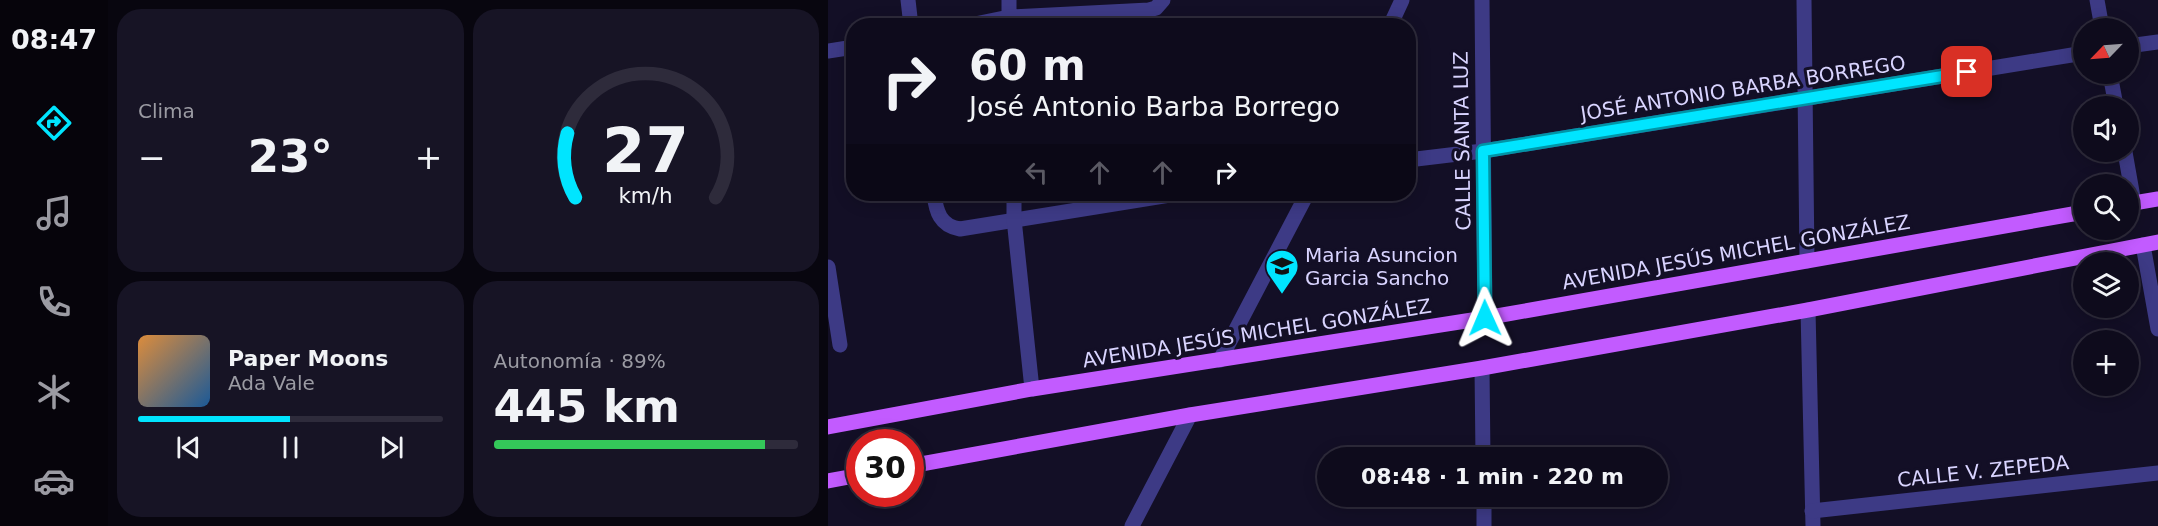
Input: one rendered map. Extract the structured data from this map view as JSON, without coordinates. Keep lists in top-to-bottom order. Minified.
{"streets":{"main road":["AVENIDA JESÚS MICHEL GONZÁLEZ"],"street":["JOSÉ ANTONIO BARBA BORREGO","CALLE SANTA LUZ","CALLE V. ZEPEDA"]},"crossings":[["JOSÉ ANTONIO BARBA BORREGO","CALLE SANTA LUZ"],["CALLE SANTA LUZ","AVENIDA JESÚS MICHEL GONZÁLEZ"]],"places":{"school or university":["Maria Asuncion Garcia Sancho"]},"north":"bottom left","page":{"tabs":"08:47","tile":["Clima",["Autonomía · 89%","445 km"]],"map_buttons":"+","turn":["60 m","José Antonio Barba Borrego"],"heat":["−","23°","+"],"song":["Paper Moons","Ada Vale"],"limit":"30","trip":"08:48 · 1 min · 220 m","gauge":["27","km/h"]}}
